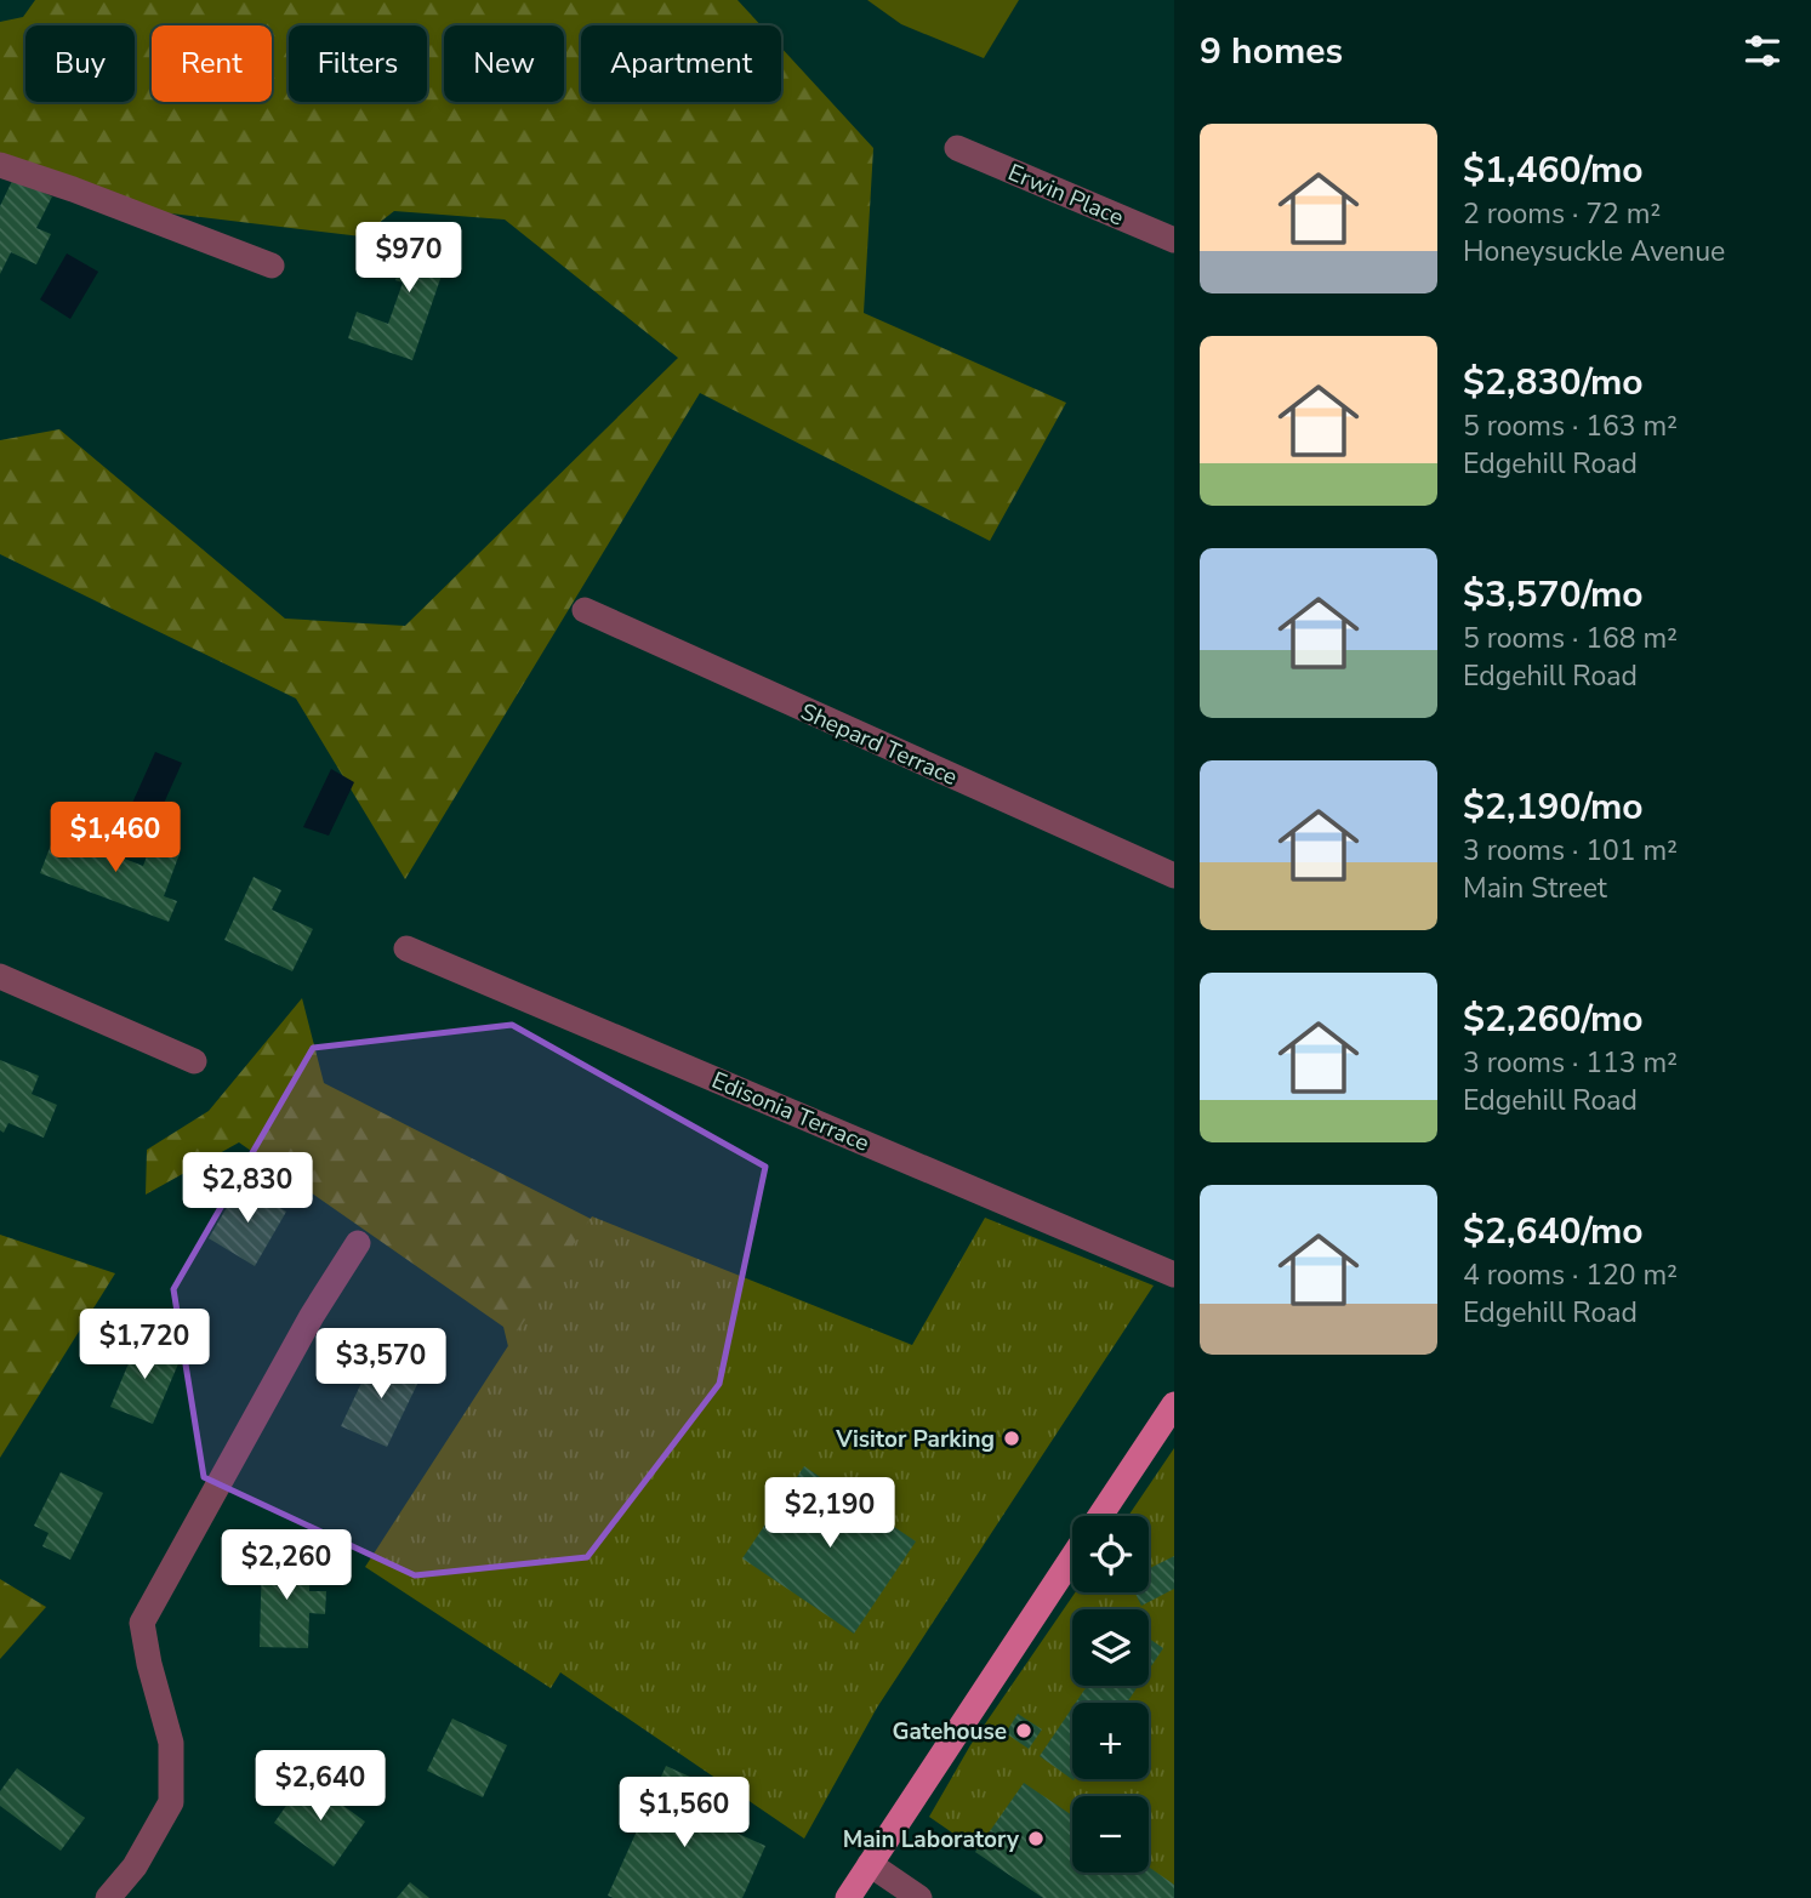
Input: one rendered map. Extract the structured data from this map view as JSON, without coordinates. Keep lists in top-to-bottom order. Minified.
{"streets":{"street":["Erwin Place","Shepard Terrace","Edisonia Terrace"]},"places":["Visitor Parking","Gatehouse","Main Laboratory"],"page":{"heading":"9 homes","chip":["Buy","Rent","Filters","New","Apartment"],"list":[{"name":"$1,460/mo","note":"2 rooms · 72 m² · Honeysuckle Avenue"},{"name":"$2,830/mo","note":"5 rooms · 163 m² · Edgehill Road"},{"name":"$3,570/mo","note":"5 rooms · 168 m² · Edgehill Road"},{"name":"$2,190/mo","note":"3 rooms · 101 m² · Main Street"},{"name":"$2,260/mo","note":"3 rooms · 113 m² · Edgehill Road"},{"name":"$2,640/mo","note":"4 rooms · 120 m² · Edgehill Road"}],"price":["$970","$1,460","$2,830","$1,720","$3,570","$2,190","$2,260","$2,640","$1,560"],"map_buttons":["+","−"]}}
